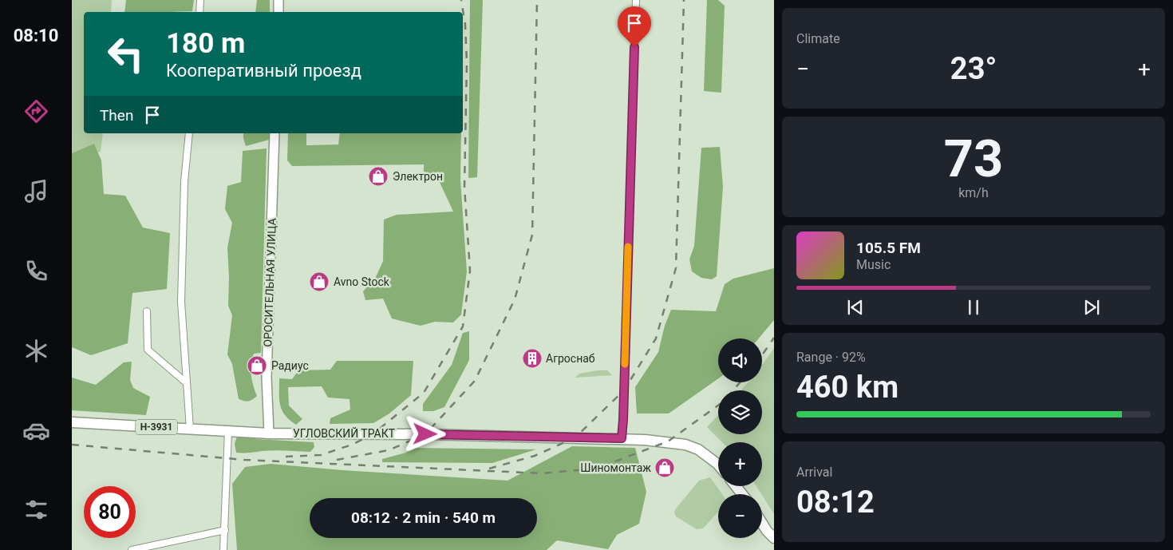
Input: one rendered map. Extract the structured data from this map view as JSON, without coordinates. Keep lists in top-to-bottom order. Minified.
{"streets":{"highway":["Н-3931","УГЛОВСКИЙ ТРАКТ"],"main road":["ОРОСИТЕЛЬНАЯ УЛИЦА"]},"crossings":[["ОРОСИТЕЛЬНАЯ УЛИЦА","УГЛОВСКИЙ ТРАКТ"]],"places":{"shop":["Электрон","Avno Stoсk","Радиус","Шиномонтаж"],"building":["Агроснаб"]},"page":{"tabs":"08:10","tile":["Climate",["73","km/h"],["Range · 92%","460 km"],["Arrival","08:12"]],"turn":["180 m","Кооперативный проезд"],"heat":["−","23°","+"],"then":"Then","song":["105.5 FM","Music"],"map_buttons":["+","−"],"limit":"80","trip":"08:12 · 2 min · 540 m"}}
